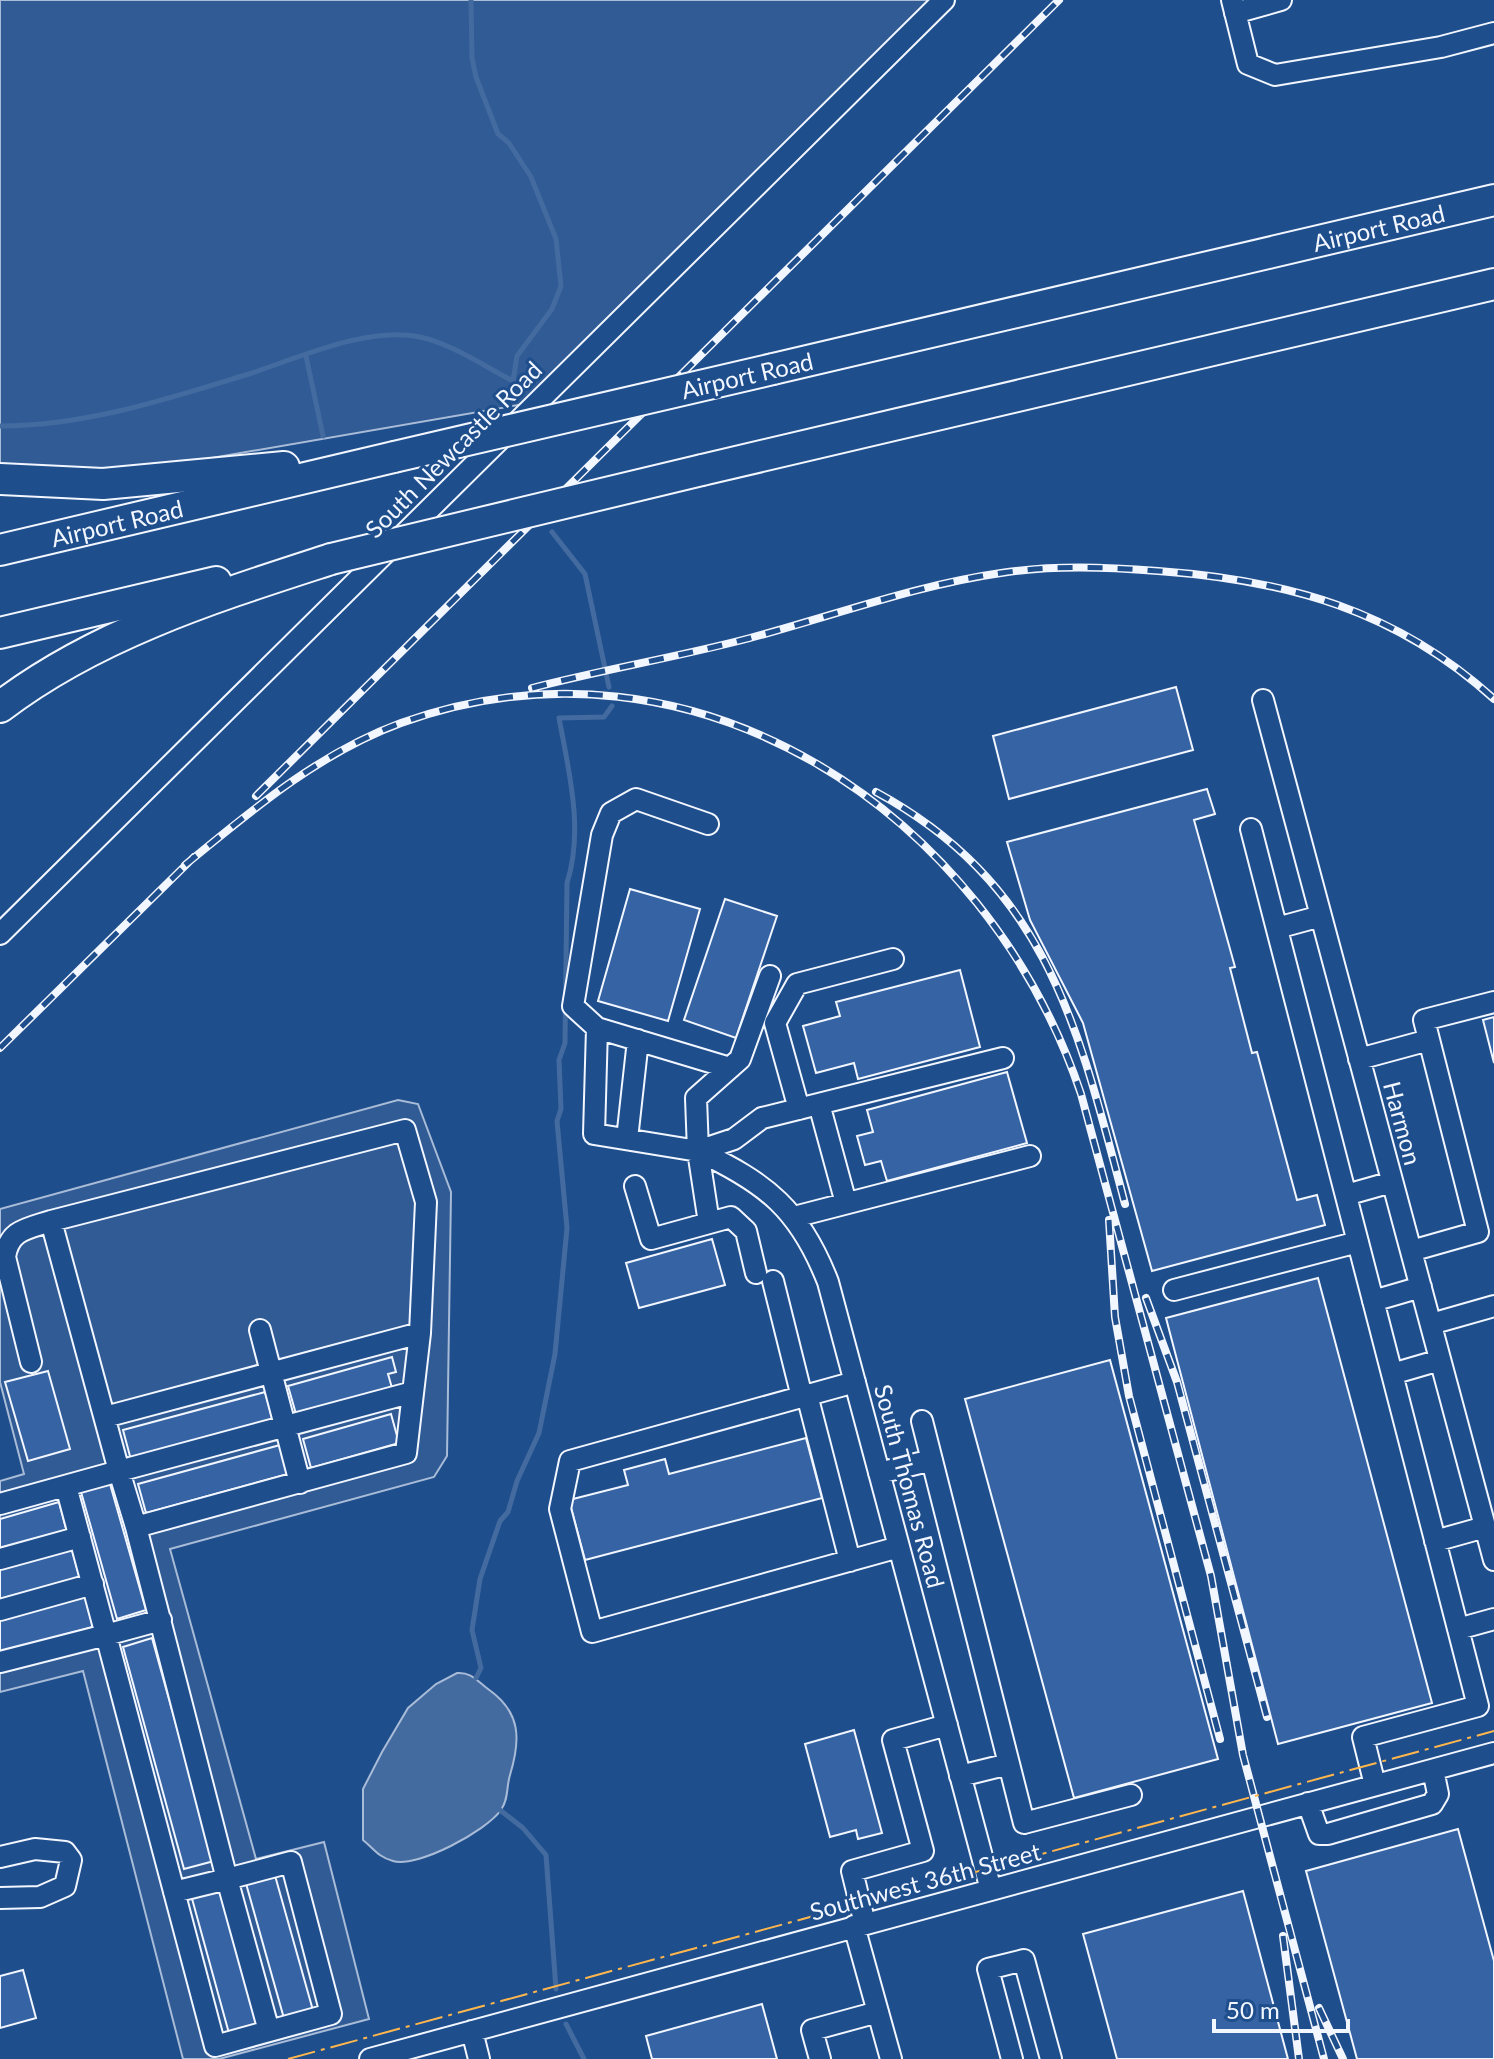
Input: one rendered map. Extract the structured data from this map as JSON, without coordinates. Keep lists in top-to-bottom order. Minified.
{"streets":{"highway":["Airport Road"],"street":["South Newcastle Road","Harmon","South Thomas Road","Southwest 36th Street"]},"crossings":[["South Thomas Road","Southwest 36th Street"]],"scale_bar":"50 m"}
